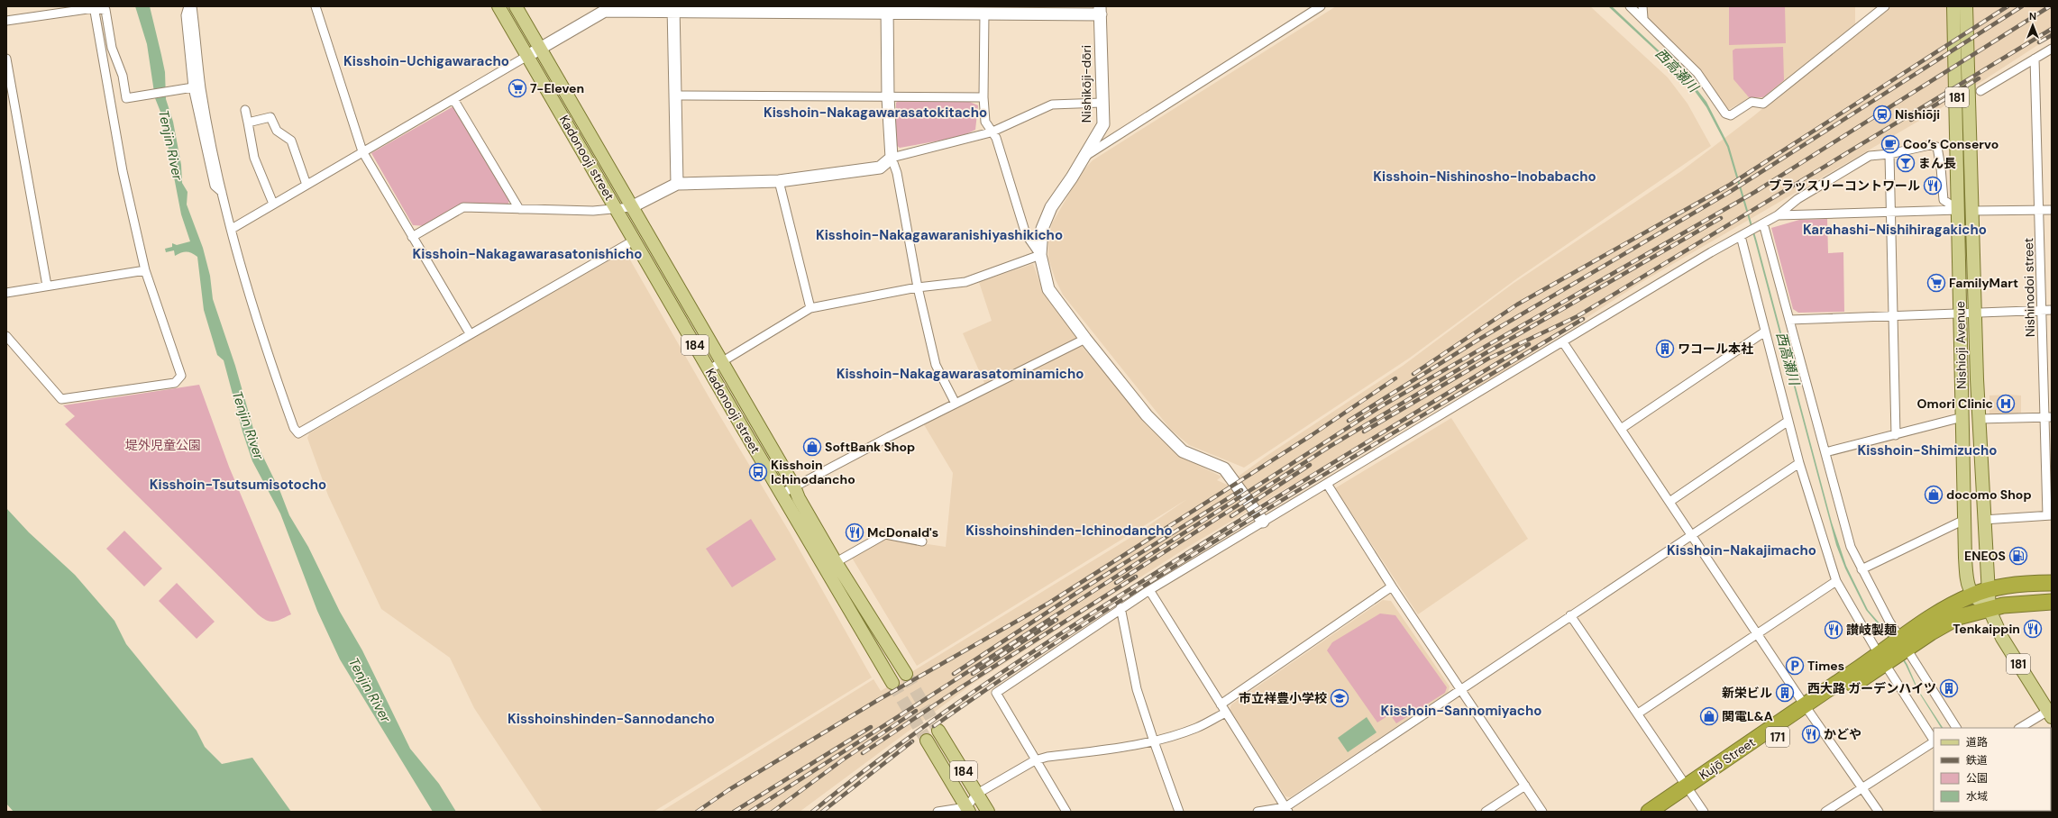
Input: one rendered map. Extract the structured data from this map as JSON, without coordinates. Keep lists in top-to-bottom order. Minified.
{"streets":{"highway":["171","Kujō Street"],"main road":["181","Kadonooji street","184","Nishioji Avenue"],"street":["Nishikōji-dōri","Nishinodoi street"]},"crossings":[["Nishioji Avenue","Kujō Street"]],"districts":["Kisshoin-Uchigawaracho","Kisshoin-Nakagawarasatokitacho","Kisshoin-Nishinosho-Inobabacho","Karahashi-Nishihiragakicho","Kisshoin-Nakagawaranishiyashikicho","Kisshoin-Nakagawarasatonishicho","Kisshoin-Nakagawarasatominamicho","Kisshoin-Shimizucho","Kisshoin-Tsutsumisotocho","Kisshoinshinden-Ichinodancho","Kisshoin-Nakajimacho","Kisshoin-Sannomiyacho","Kisshoinshinden-Sannodancho"],"water":["西高瀬川","Tenjin River"],"parks":["堤外児童公園"],"places":{"supermarket":["7-Eleven","FamilyMart"],"station":["Nishiōji"],"cafe":["Coo’s Conservo"],"bar":["まん長"],"restaurant":["ブラッスリーコントワール","McDonald's","Tenkaippin","讃岐製麺","かどや"],"building":["ワコール本社","西大路 ガーデンハイツ","新栄ビル"],"hospital":["Omori Clinic"],"shop":["SoftBank Shop","docomo Shop","関電L&A"],"bus stop":["Kisshoin Ichinodancho"],"fuel station":["ENEOS"],"parking":["Times"],"school or university":["市立祥豊小学校"]},"legend":["道路","鉄道","公園","水域"],"north":"top"}
